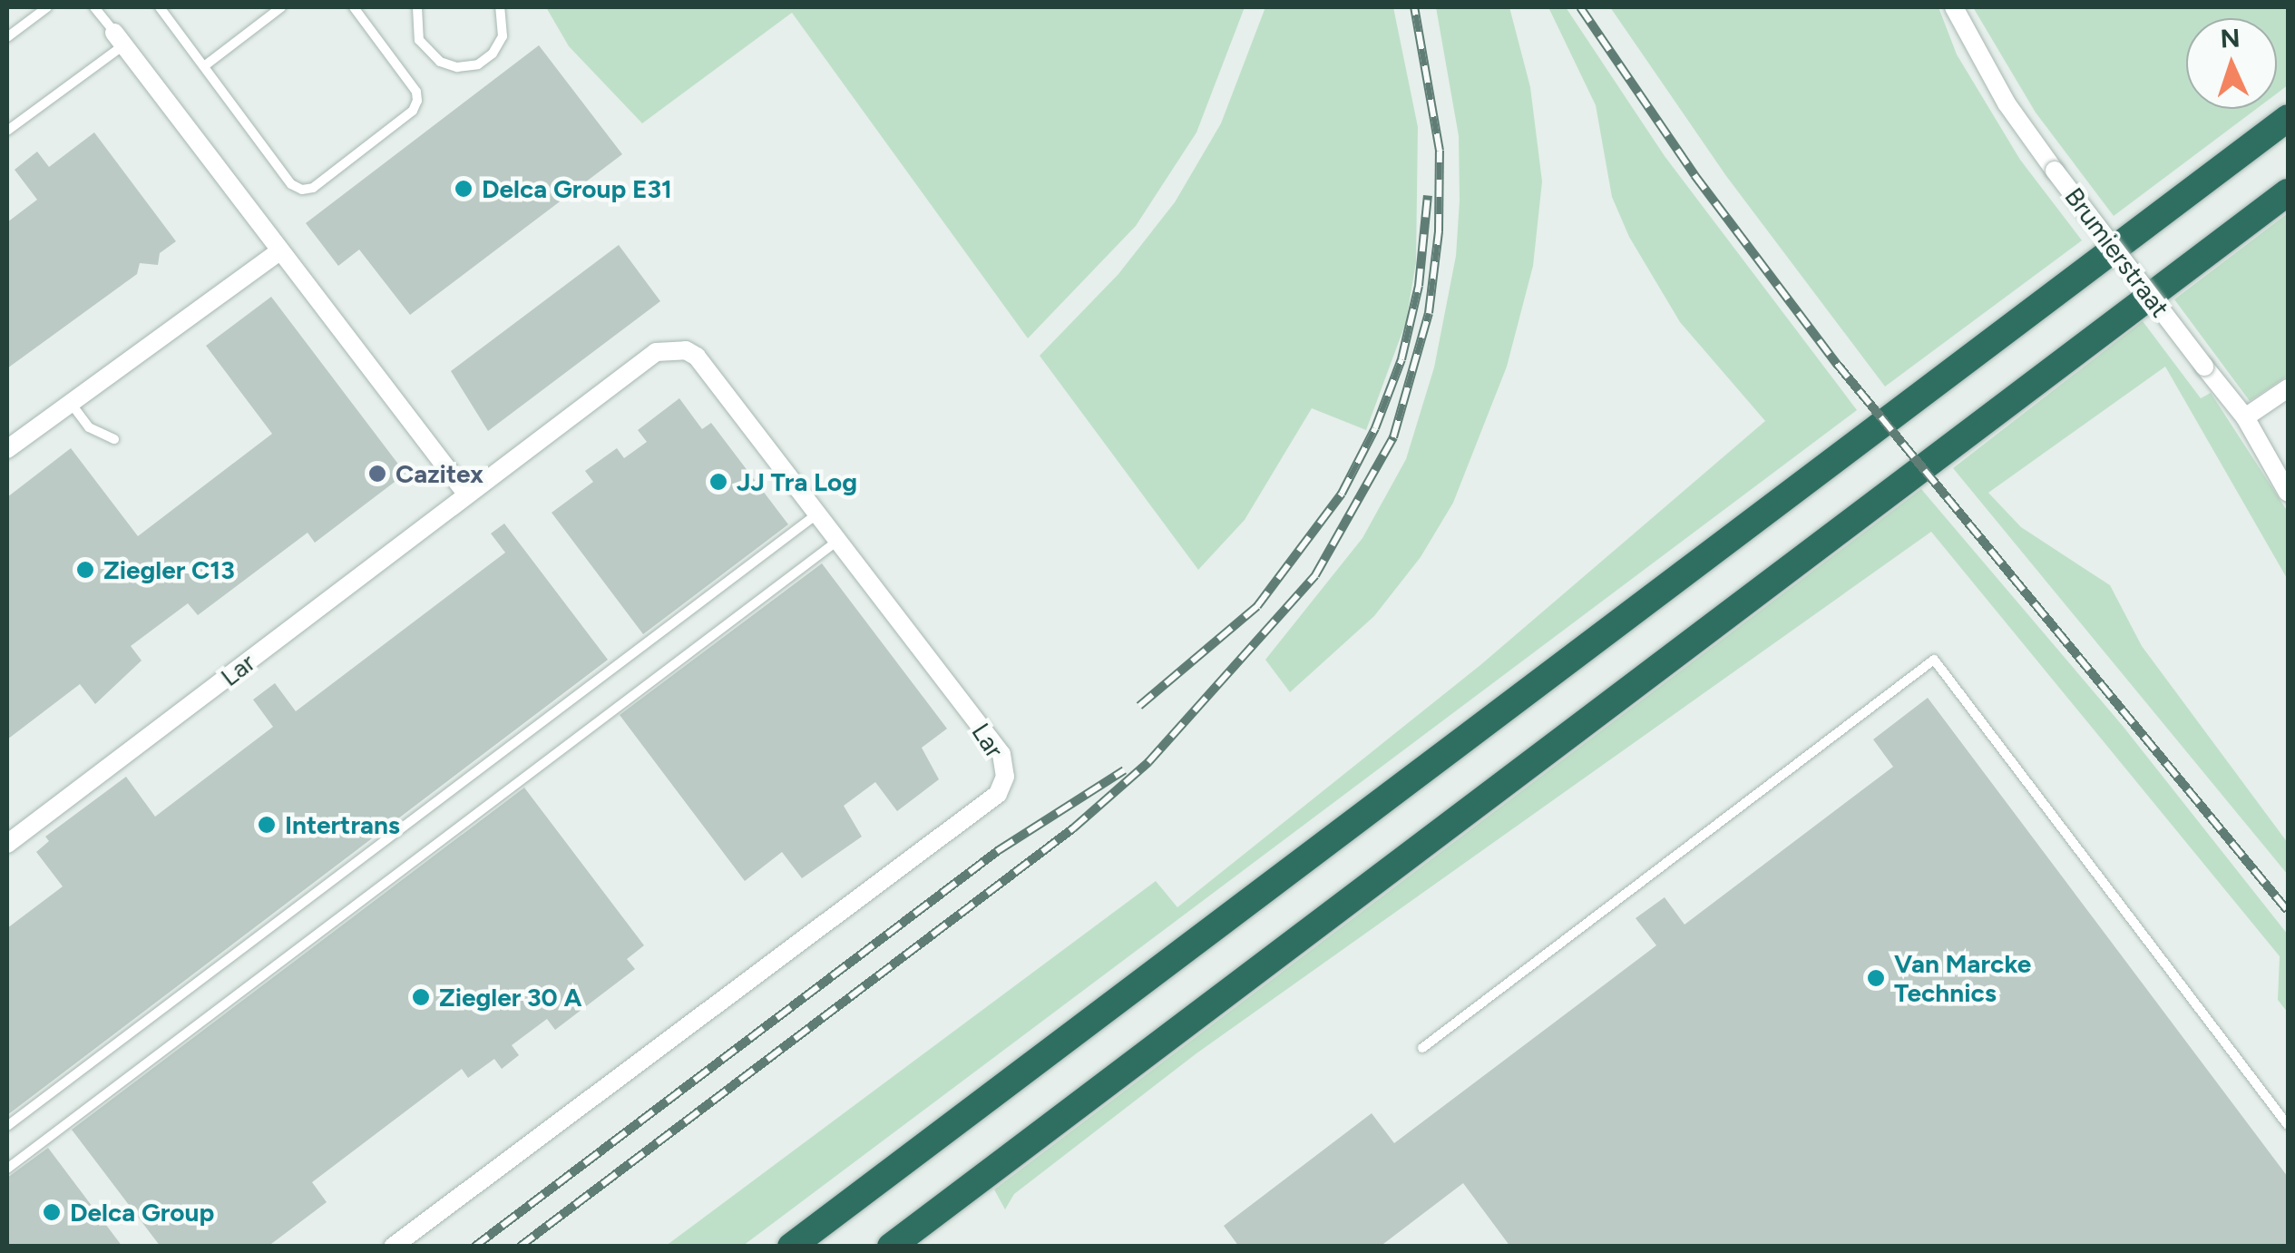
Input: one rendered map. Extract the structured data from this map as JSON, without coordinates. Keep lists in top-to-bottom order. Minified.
{"streets":{"street":["Brumierstraat","Lar"]},"places":["Delca Group E31","Cazitex","JJ Tra Log","Ziegler C13","Intertrans","Van Marcke Technics","Ziegler 30 A","Delca Group"],"north":"top"}
